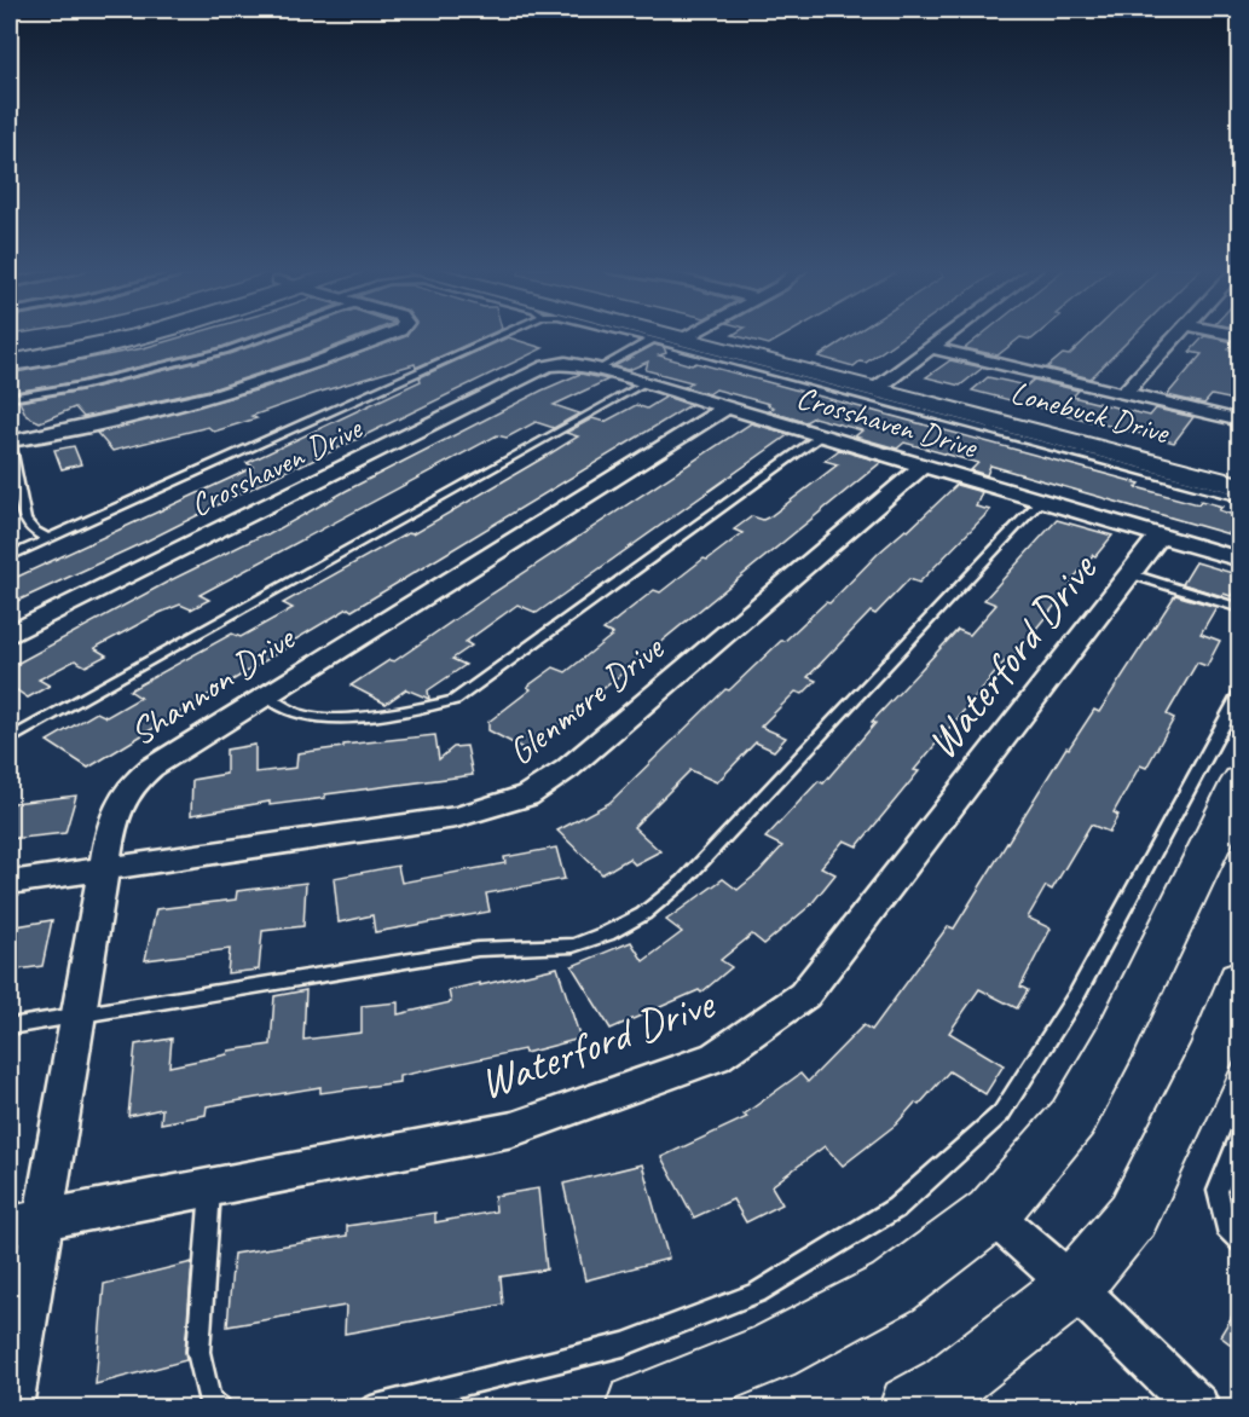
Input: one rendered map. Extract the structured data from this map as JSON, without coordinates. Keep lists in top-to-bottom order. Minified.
{"streets":{"street":["Lonebuck Drive","Crosshaven Drive","Waterford Drive","Shannon Drive","Glenmore Drive"]},"crossings":[["Crosshaven Drive","Waterford Drive"],["Crosshaven Drive","Shannon Drive"],["Crosshaven Drive","Glenmore Drive"],["Waterford Drive","Shannon Drive"],["Shannon Drive","Glenmore Drive"]]}
